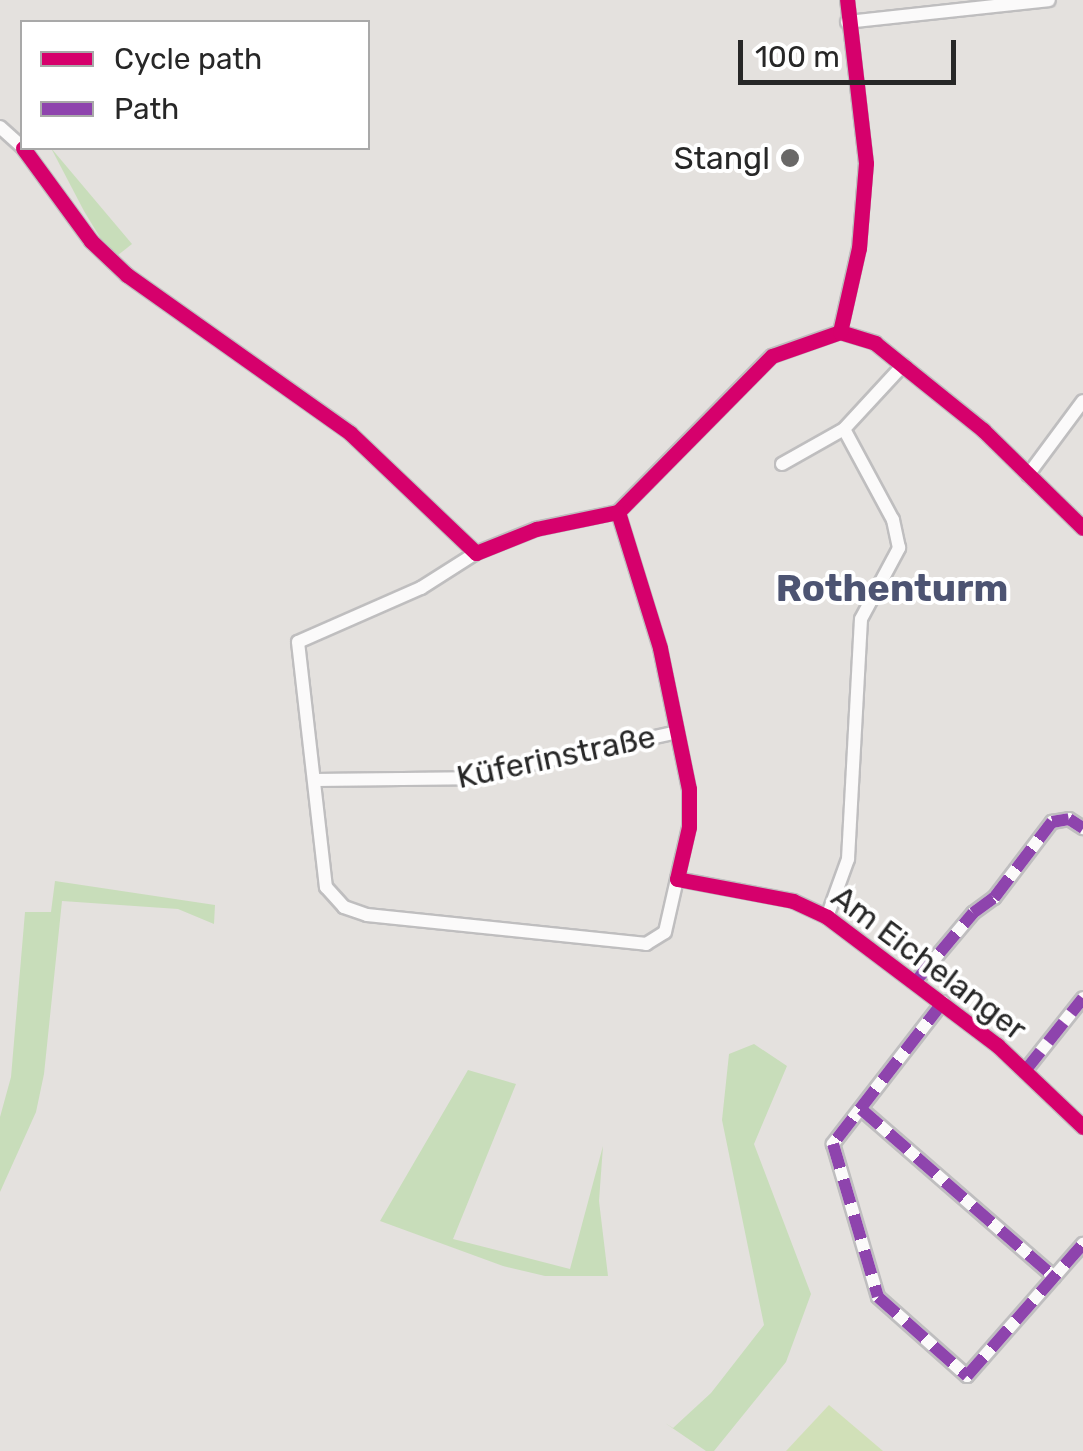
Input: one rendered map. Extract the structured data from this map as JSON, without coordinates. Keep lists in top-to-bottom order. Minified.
{"streets":{"street":["Küferinstraße","Am Eichelanger"]},"districts":["Rothenturm"],"places":["Stangl"],"legend":["Cycle path","Path"],"scale_bar":"100 m"}
